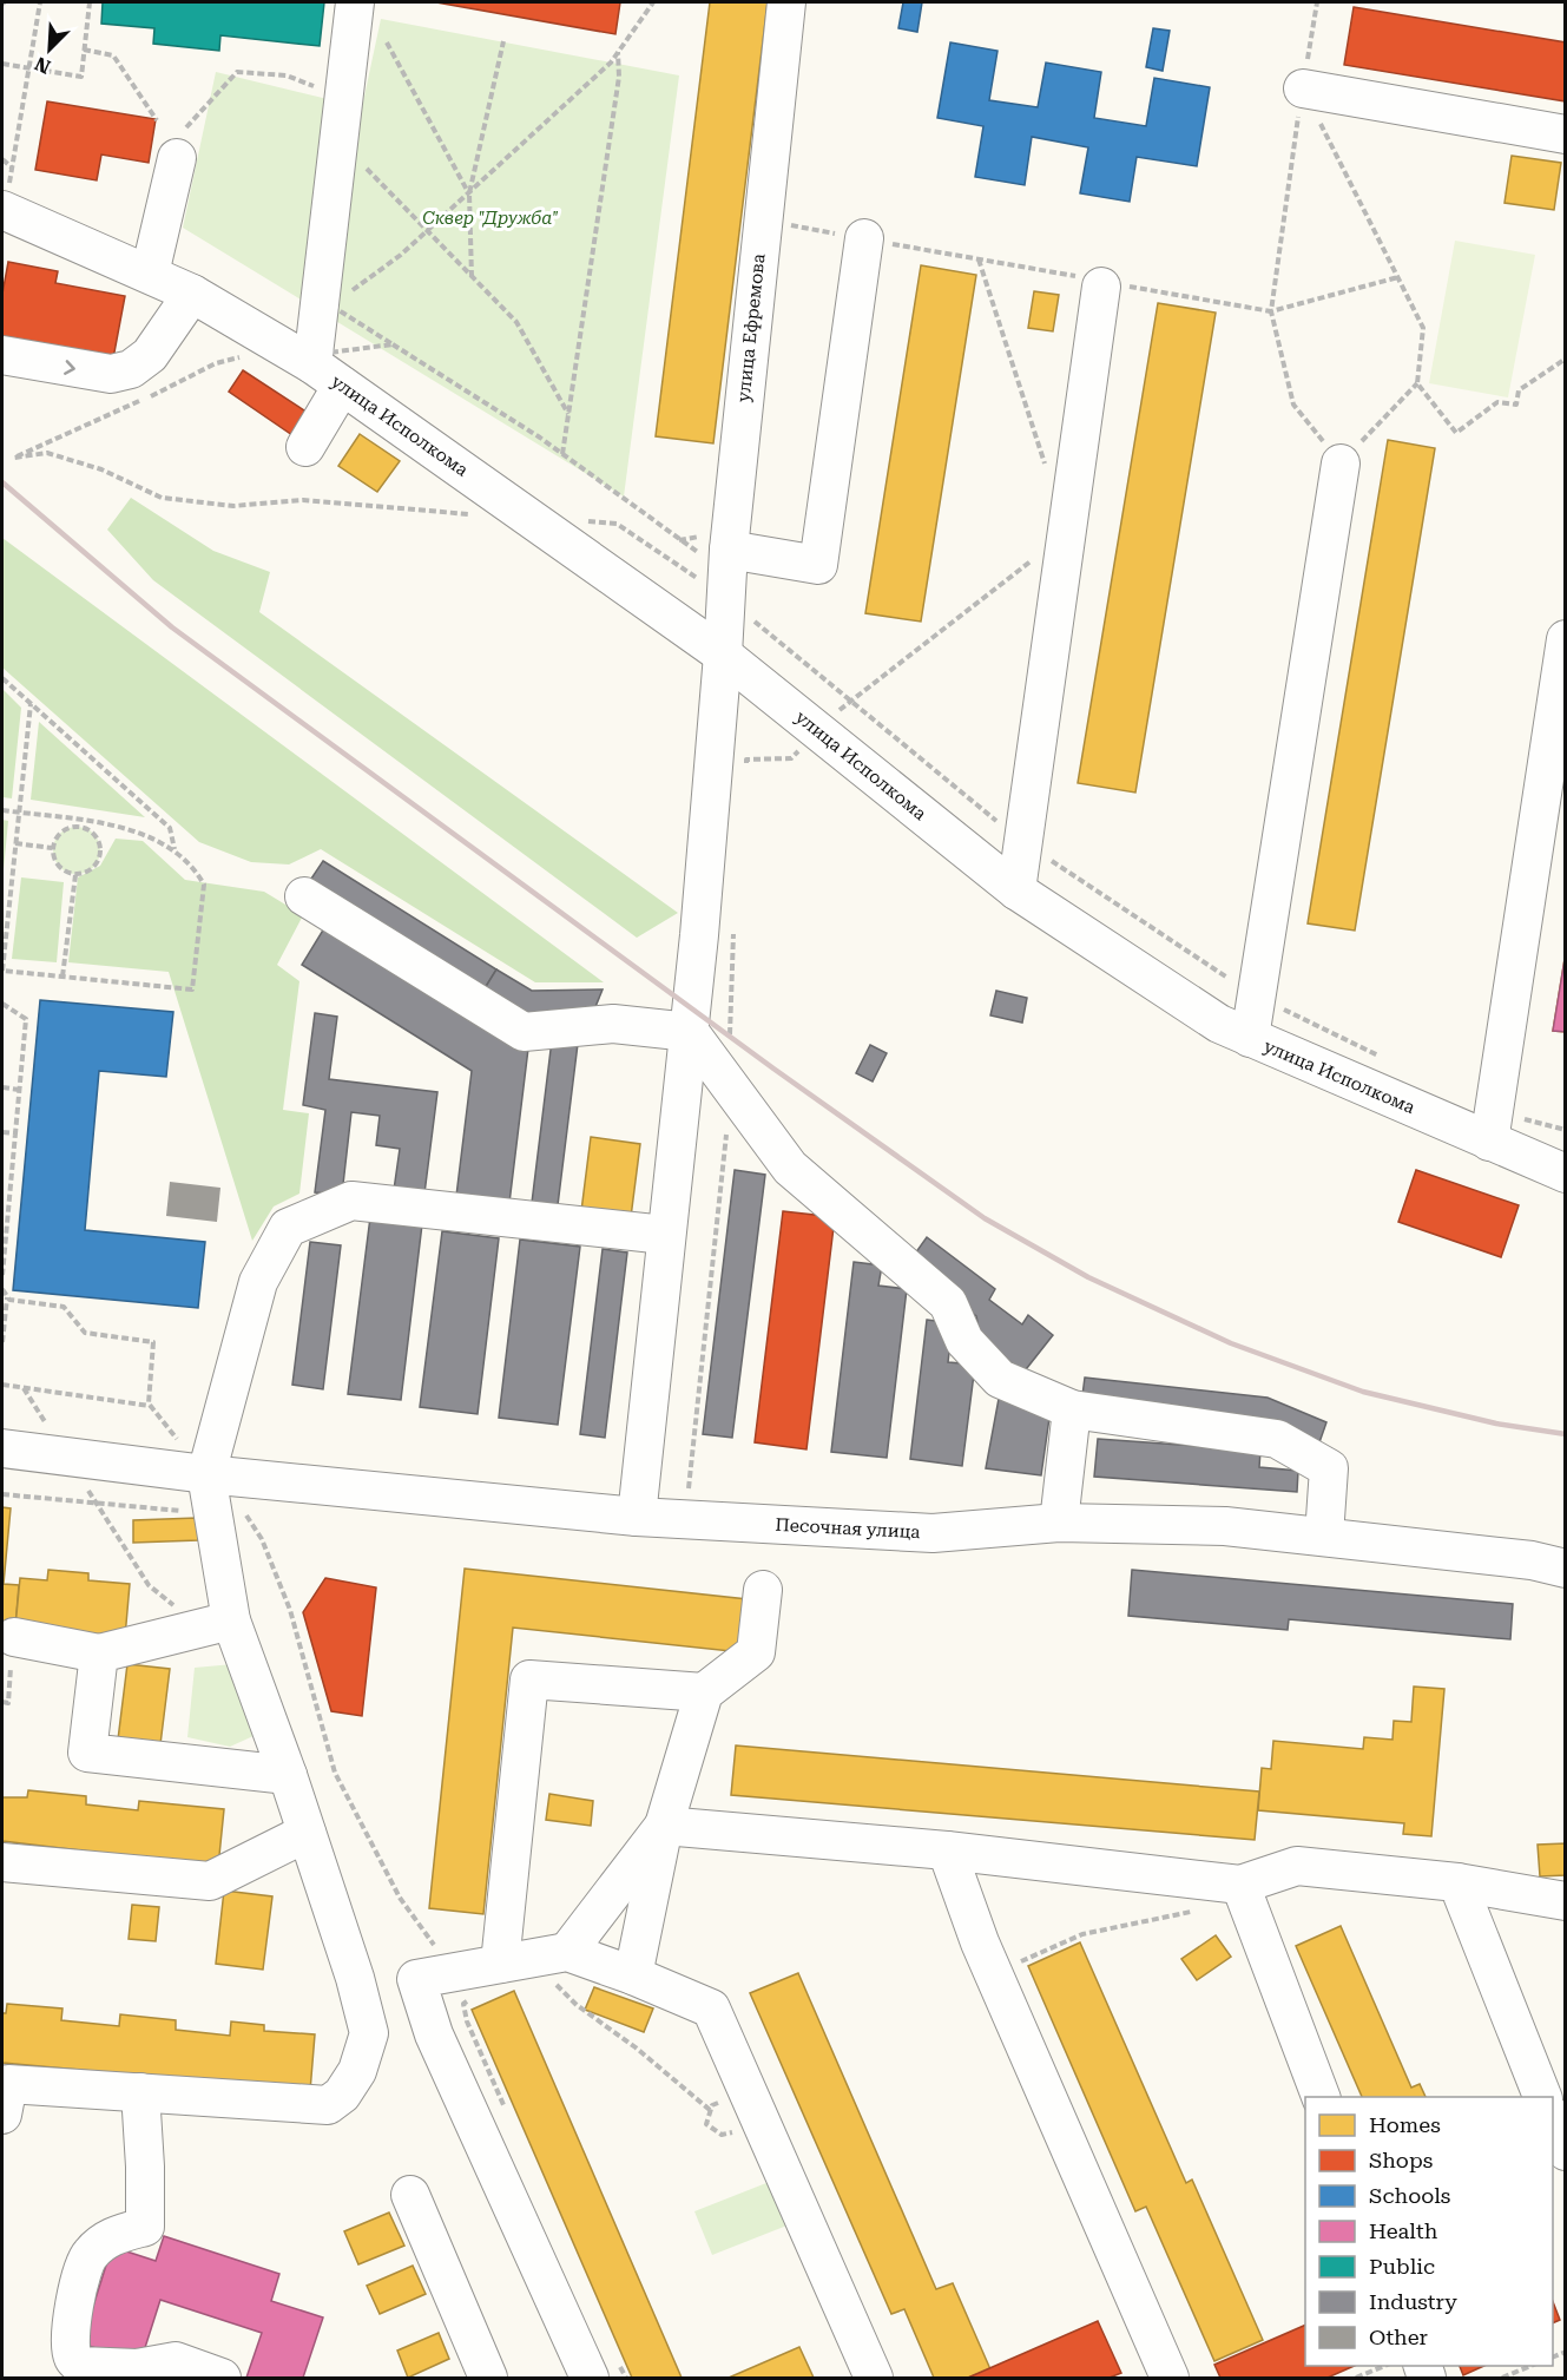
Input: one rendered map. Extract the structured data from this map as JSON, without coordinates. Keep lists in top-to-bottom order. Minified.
{"streets":{"street":["улица Ефремова","улица Исполкома","Песочная улица"]},"crossings":[["улица Ефремова","улица Исполкома"],["улица Ефремова","Песочная улица"]],"parks":["Сквер \"Дружба\""],"legend":["Homes","Shops","Schools","Health","Public","Industry","Other"],"north":"bottom left"}
